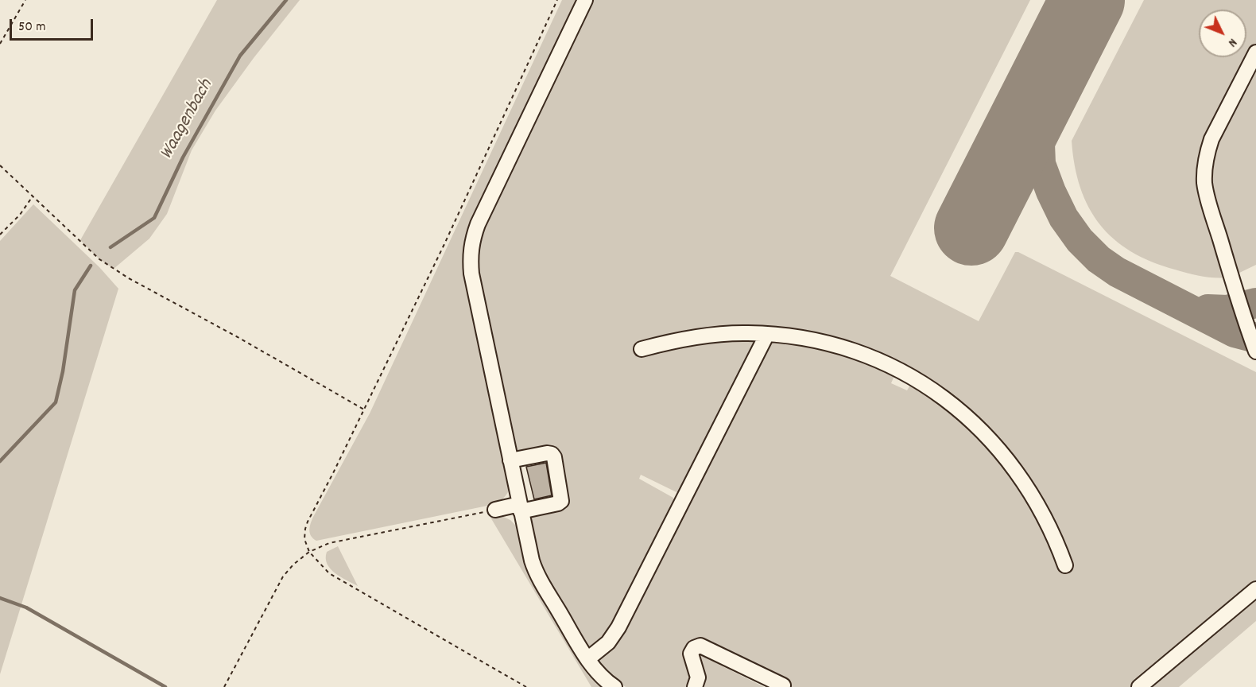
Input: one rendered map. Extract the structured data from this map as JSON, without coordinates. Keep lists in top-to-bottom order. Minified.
{"water":["Waagenbach"],"scale_bar":"50 m","north":"bottom right"}
